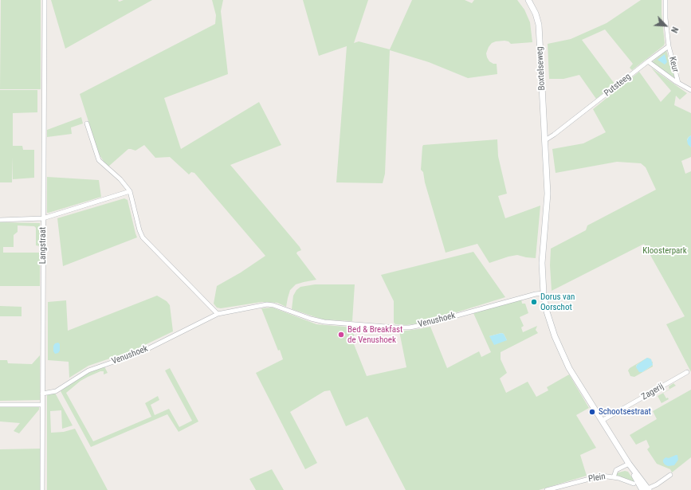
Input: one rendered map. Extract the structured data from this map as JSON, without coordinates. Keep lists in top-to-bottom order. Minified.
{"streets":{"main road":["Boxtelseweg"],"street":["Keur","Putsteeg","Langstraat","Venushoek","Zagerij","Plein"]},"crossings":[["Keur","Putsteeg"],["Boxtelseweg","Putsteeg"],["Langstraat","Venushoek"]],"parks":["Kloosterpark"],"places":["Dorus van Oorschot","Bed & Breakfast de Venushoek","Schootsestraat"],"north":"bottom right"}
